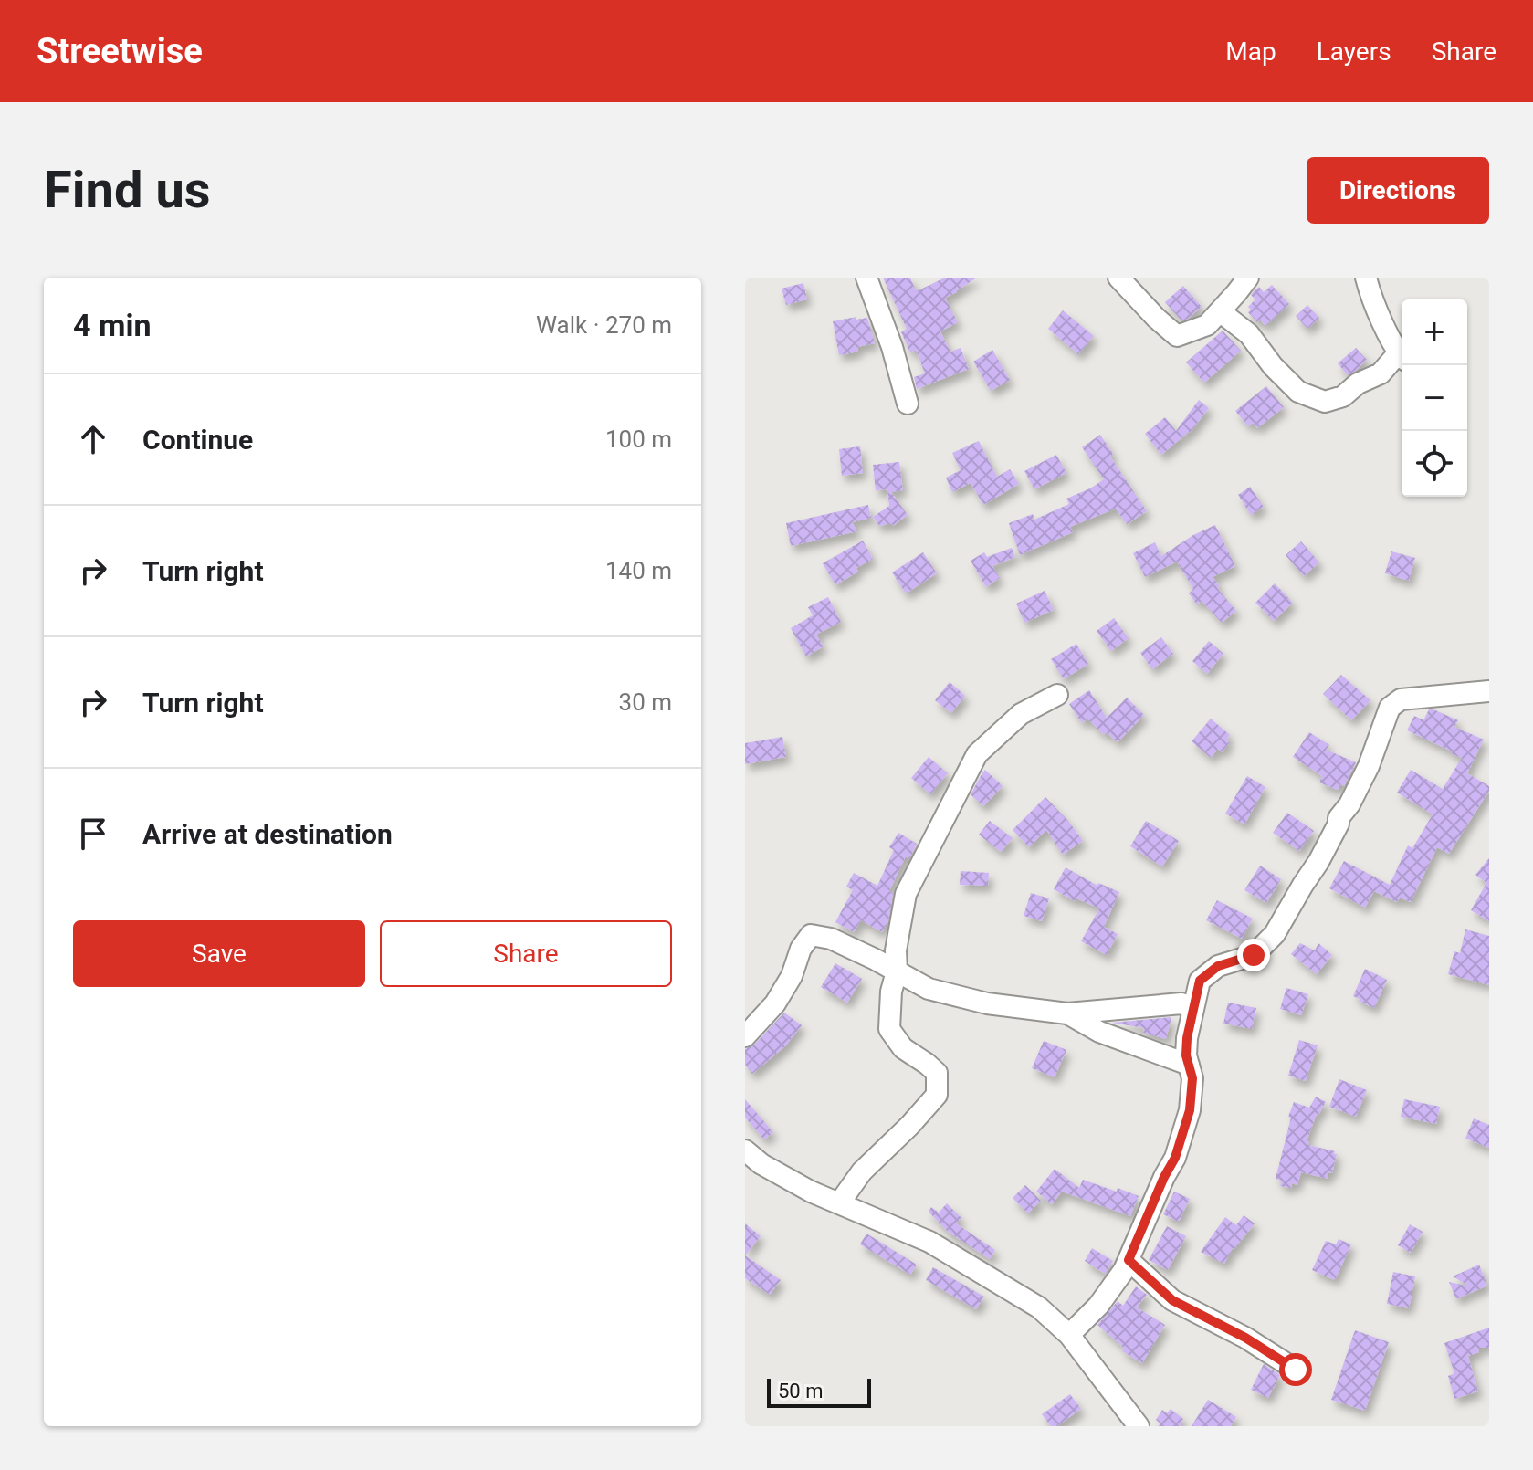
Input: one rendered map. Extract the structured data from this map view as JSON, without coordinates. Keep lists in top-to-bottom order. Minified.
{"scale_bar":"50 m","page":{"header":"Streetwise","nav":["Map","Layers","Share"],"buttons":["Directions",["Save","Share"]],"title":"Find us","heading":["4 min","Walk · 270 m"],"map_buttons":["+","−"],"list":[["Continue","100 m"],["Turn right","140 m"],["Turn right","30 m"],"Arrive at destination"],"scale":"50 m"}}
